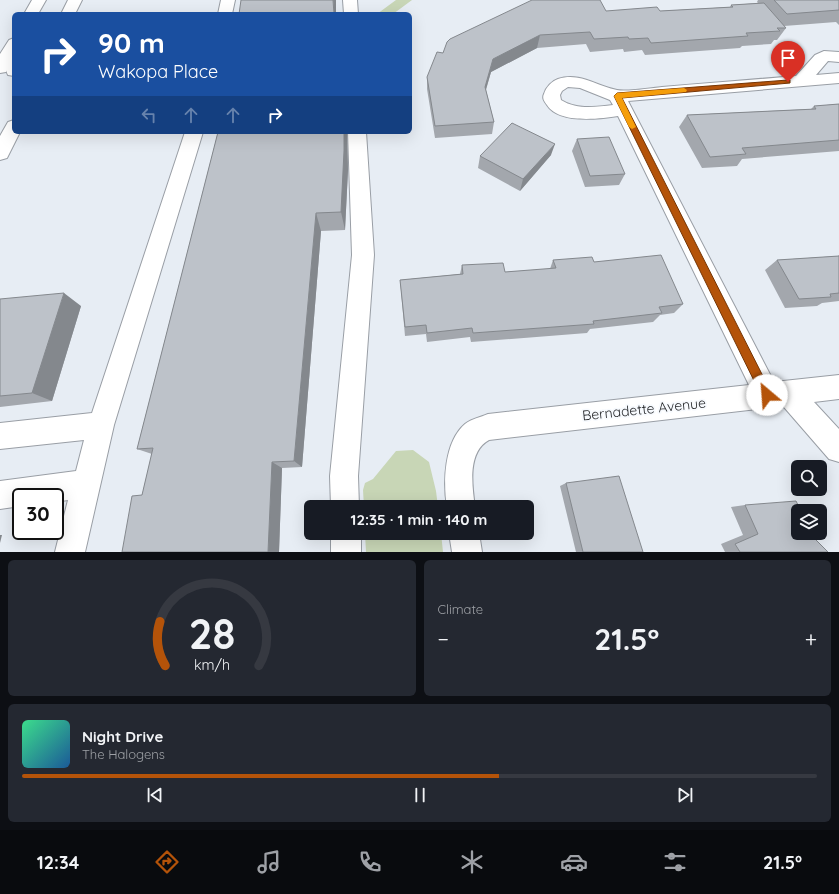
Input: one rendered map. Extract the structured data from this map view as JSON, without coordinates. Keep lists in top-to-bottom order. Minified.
{"streets":{"street":["Bernadette Avenue"]},"page":{"turn":["90 m","Wakopa Place"],"limit":"30","trip":"12:35 · 1 min · 140 m","tile":"Climate","heat":["−","21.5°","+"],"song":["Night Drive","The Halogens"],"tabs":["12:34","21.5°"],"gauge":["28","km/h"]}}
